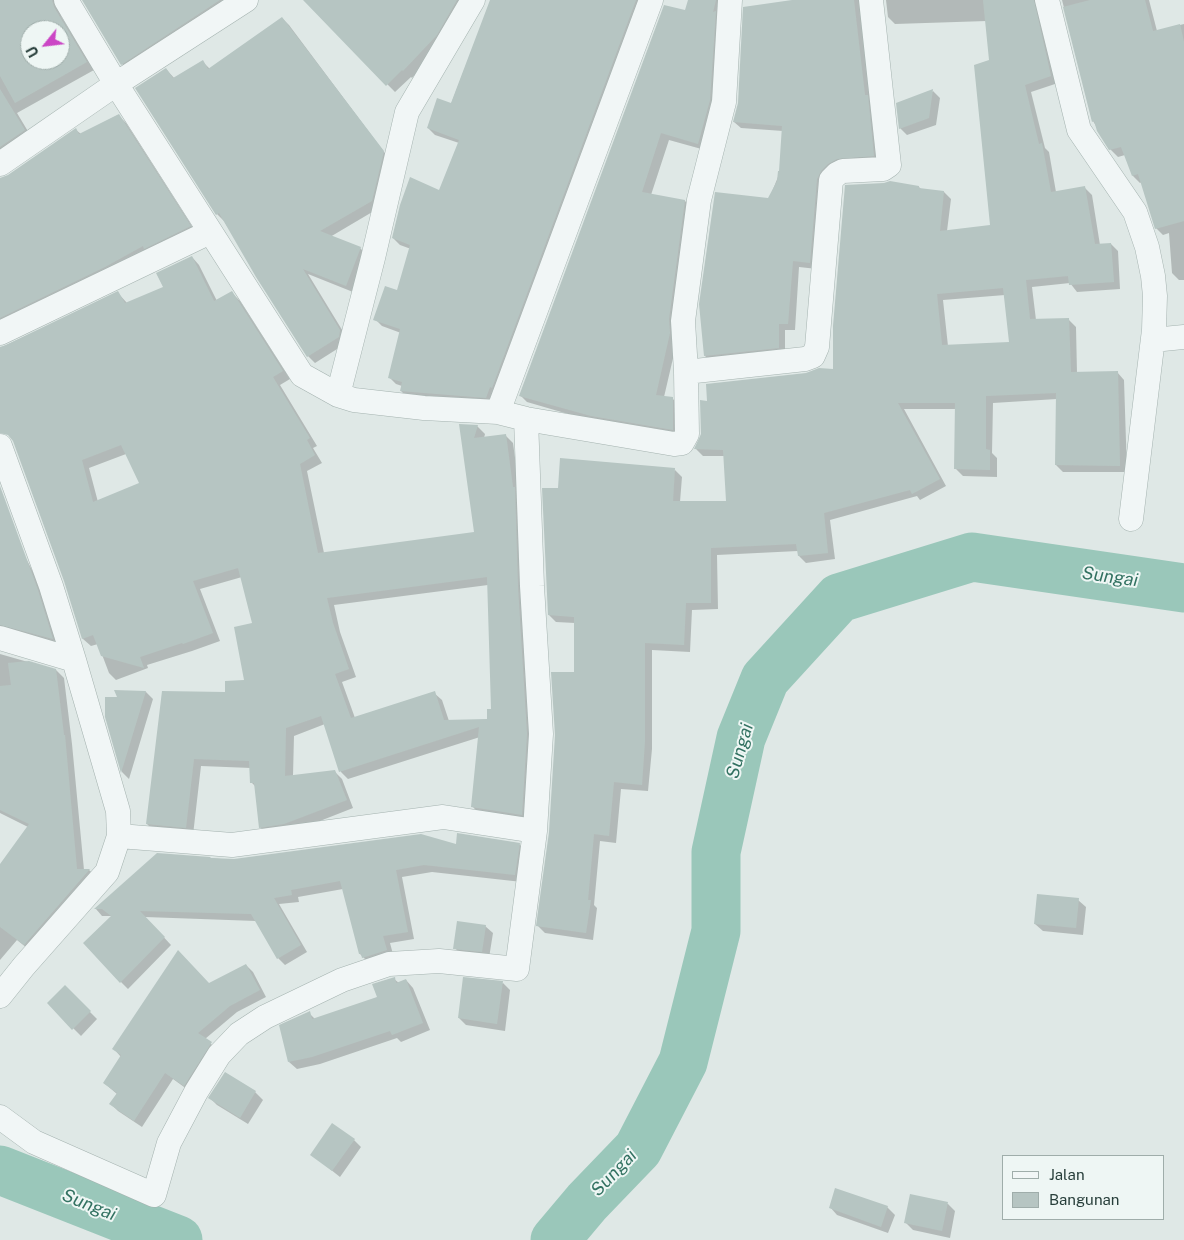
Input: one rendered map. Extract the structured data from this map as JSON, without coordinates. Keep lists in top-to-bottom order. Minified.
{"water":["Sungai"],"legend":["Jalan","Bangunan"],"north":"bottom left"}
